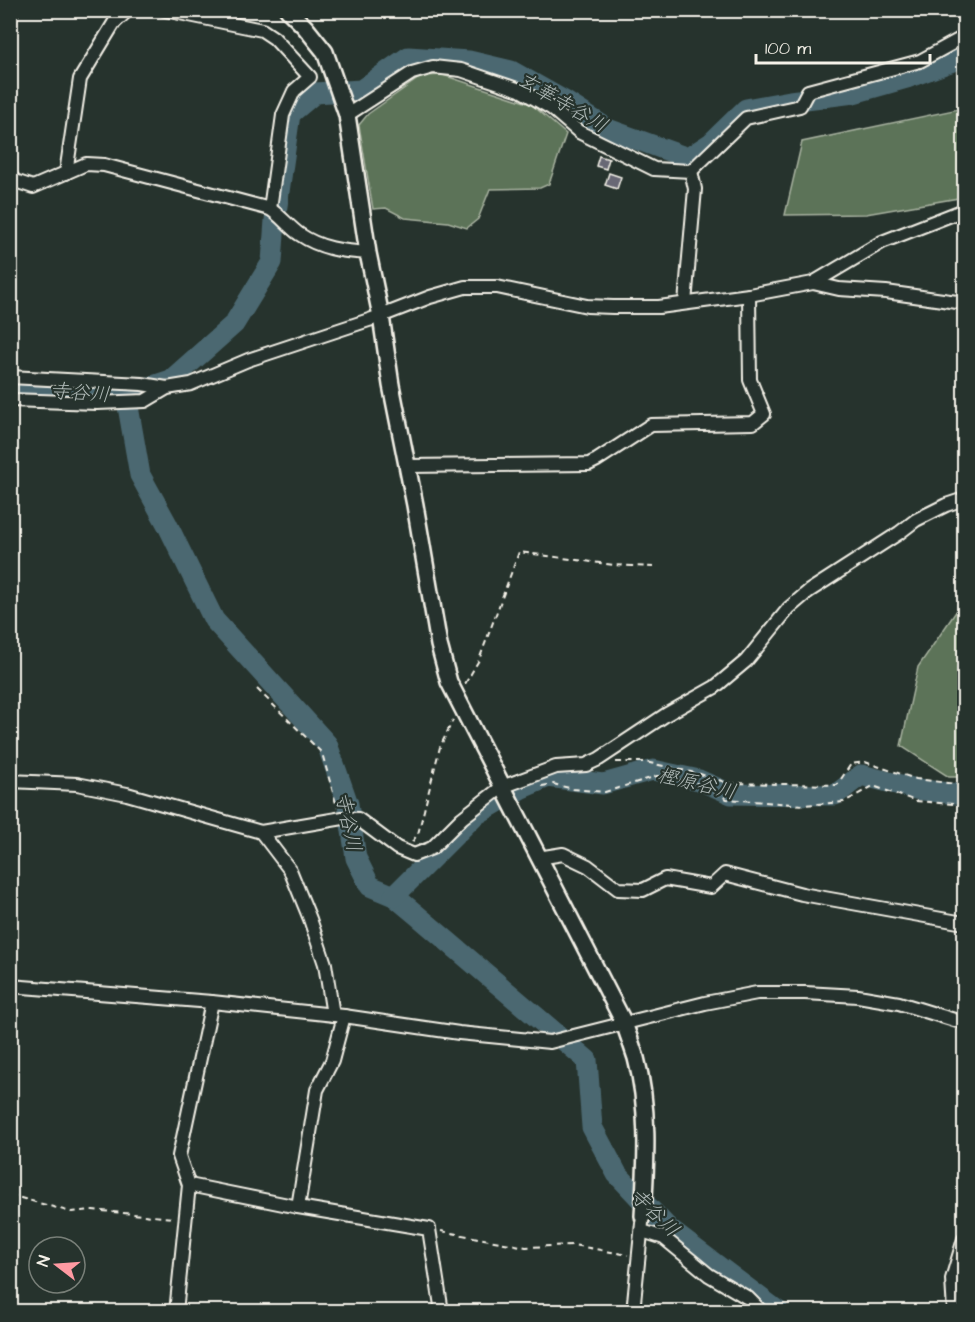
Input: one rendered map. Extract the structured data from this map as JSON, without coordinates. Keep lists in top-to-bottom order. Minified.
{"water":["玄華寺谷川","寺谷川","樫原谷川"],"scale_bar":"100 m","north":"left"}
